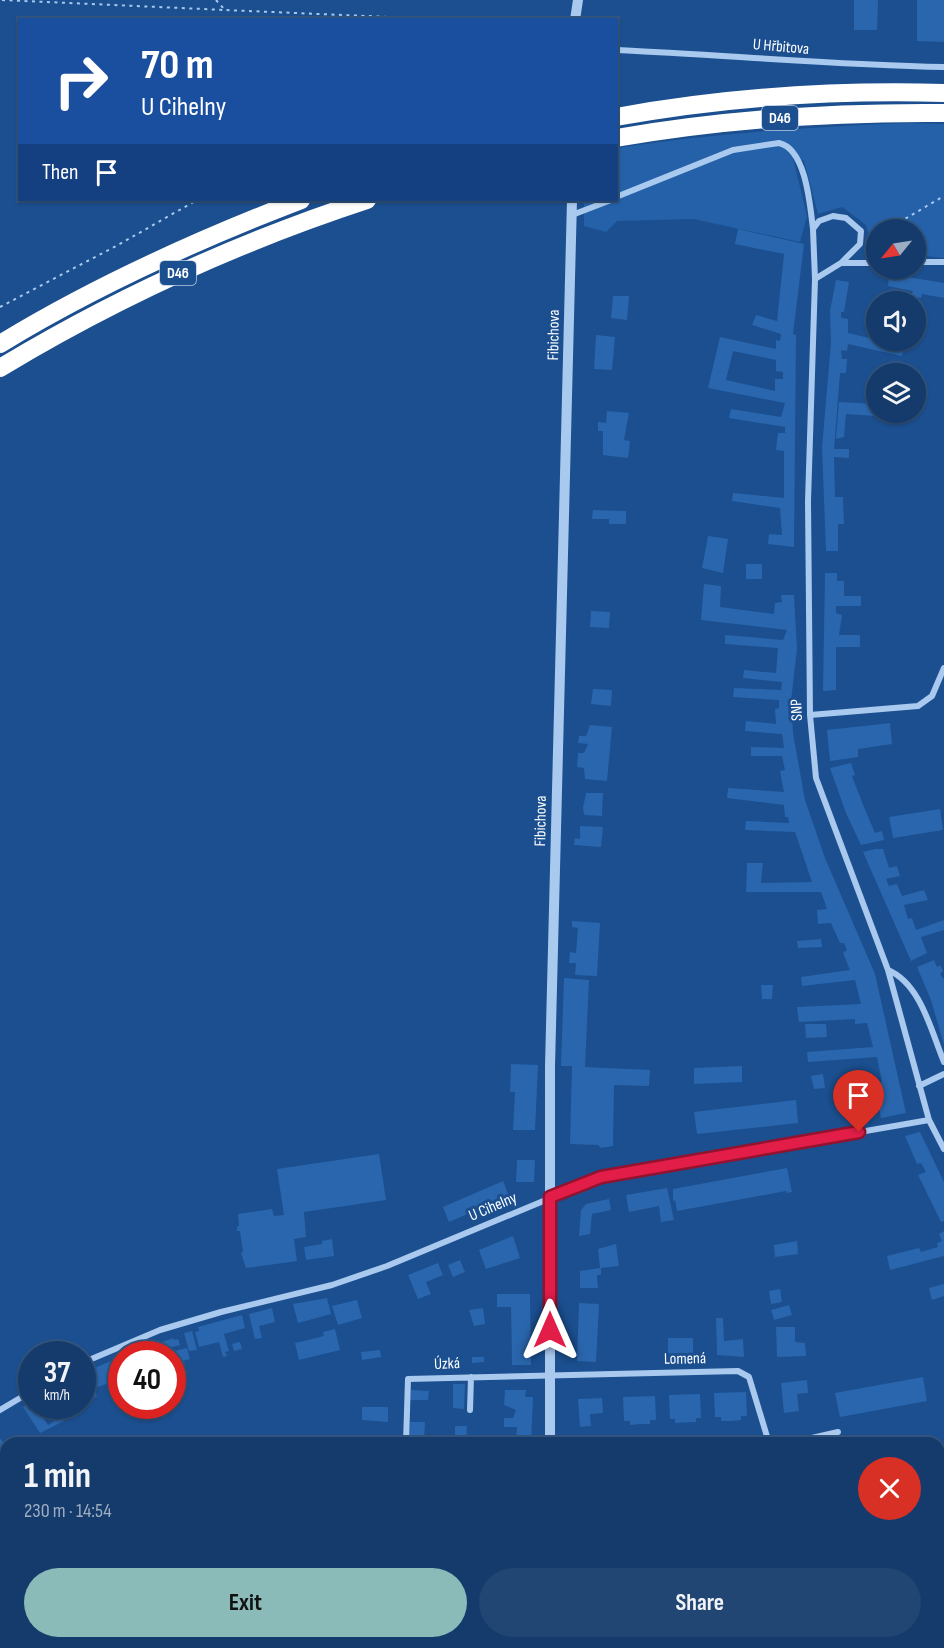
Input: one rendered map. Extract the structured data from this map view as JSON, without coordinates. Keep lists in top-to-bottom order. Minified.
{"streets":{"highway":["D46"],"street":["U Hřbitova","Fibichova","SNP","U Cihelny","Lomená","Úzká"]},"crossings":[["Fibichova","U Cihelny"],["Fibichova","Lomená"],["Fibichova","Úzká"],["SNP","U Cihelny"],["Lomená","Úzká"]],"north":"bottom left","page":{"turn":["70 m","U Cihelny"],"then":"Then","speed":"37 km/h","limit":"40","heading":["1 min","230 m · 14:54"],"buttons":["Exit","Share"]}}
